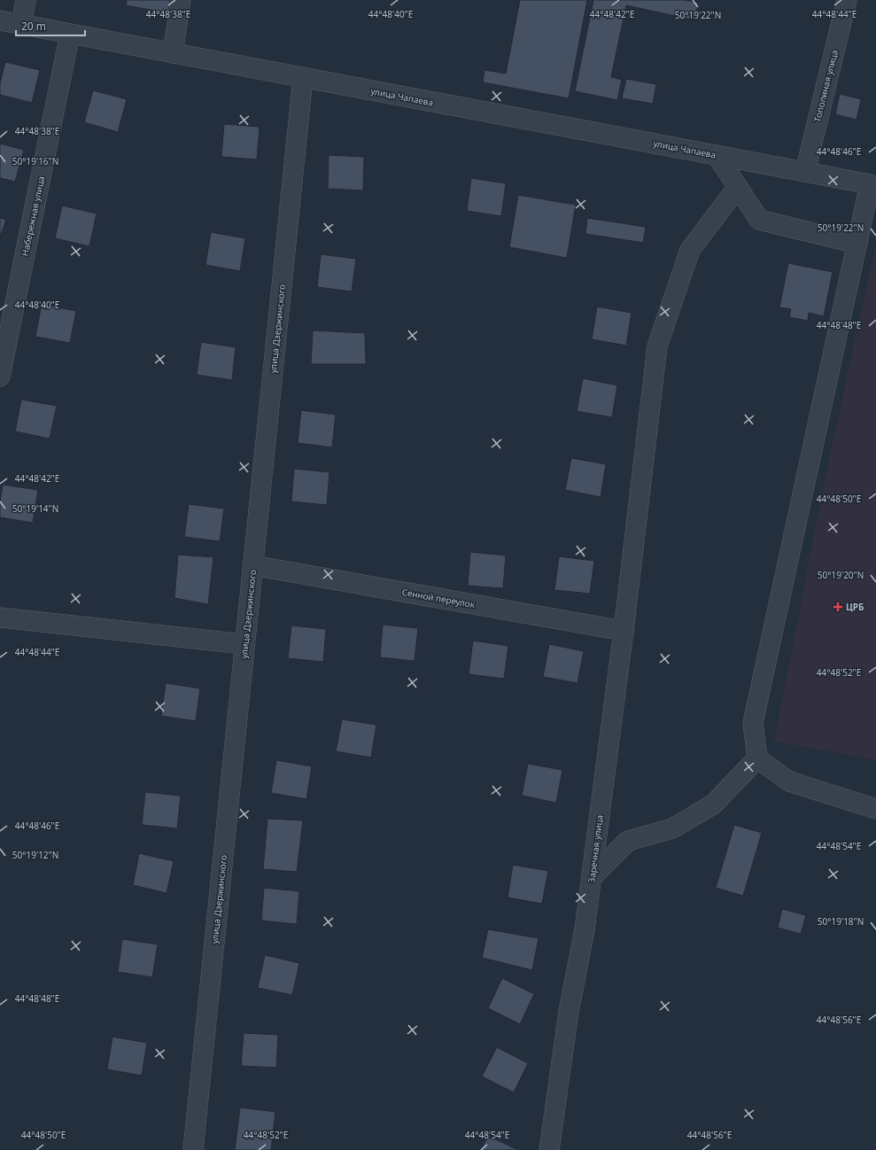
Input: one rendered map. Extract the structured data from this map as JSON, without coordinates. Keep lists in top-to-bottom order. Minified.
{"streets":{"street":["Тополиная улица","улица Чапаева","Набережная улица","улица Дзержинского","Сенной переулок","Заречная улица"]},"crossings":[["Тополиная улица","улица Чапаева"],["улица Чапаева","Набережная улица"],["улица Чапаева","улица Дзержинского"],["улица Дзержинского","Сенной переулок"],["Сенной переулок","Заречная улица"]],"places":{"health":["ЦРБ"]},"scale_bar":"20 m","coordinates":["44°48'38\"E","44°48'40\"E","44°48'42\"E","44°48'44\"E","50°19'22\"N","44°48'46\"E","50°19'16\"N","44°48'48\"E","44°48'50\"E","50°19'14\"N","50°19'20\"N","44°48'52\"E","44°48'54\"E","50°19'12\"N","50°19'18\"N","44°48'56\"E"]}
